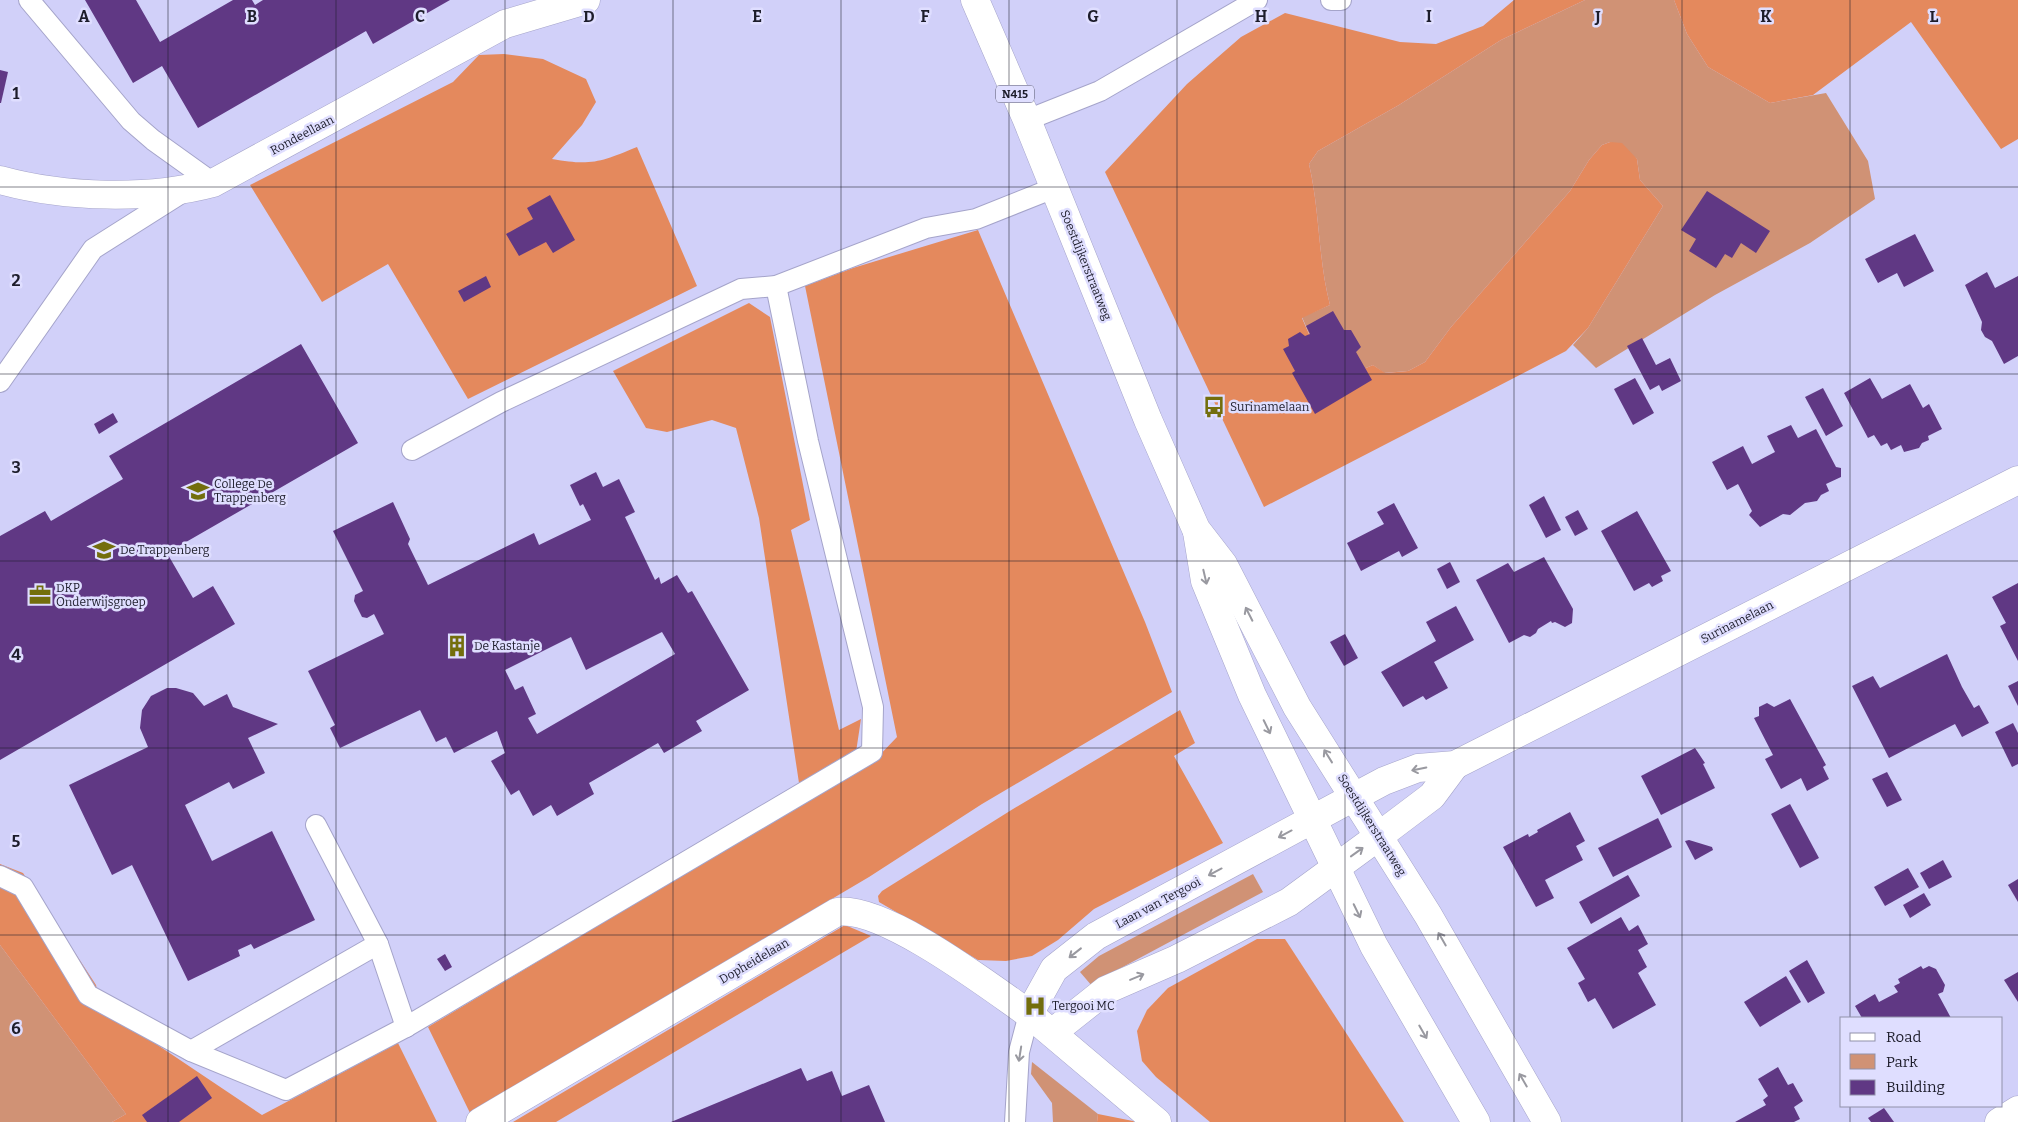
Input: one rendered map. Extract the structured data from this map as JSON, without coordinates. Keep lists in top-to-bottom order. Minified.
{"streets":{"street":["N415","Rondeellaan","Soestdijkerstraatweg","Surinamelaan","Laan van Tergooi","Dopheidelaan"]},"crossings":[["Soestdijkerstraatweg","Surinamelaan"],["Soestdijkerstraatweg","Laan van Tergooi"],["Surinamelaan","Laan van Tergooi"],["Laan van Tergooi","Dopheidelaan"]],"places":{"bus stop":["Surinamelaan"],"school or university":["College De Trappenberg","De Trappenberg"],"office":["DKP Onderwijsgroep"],"building":["De Kastanje"],"hospital":["Tergooi MC"]},"legend":["Road","Park","Building"],"grid":{"columns":["A","B","C","D","E","F","G","H","I","J","K","L"],"rows":["1","2","3","4","5","6"]}}
